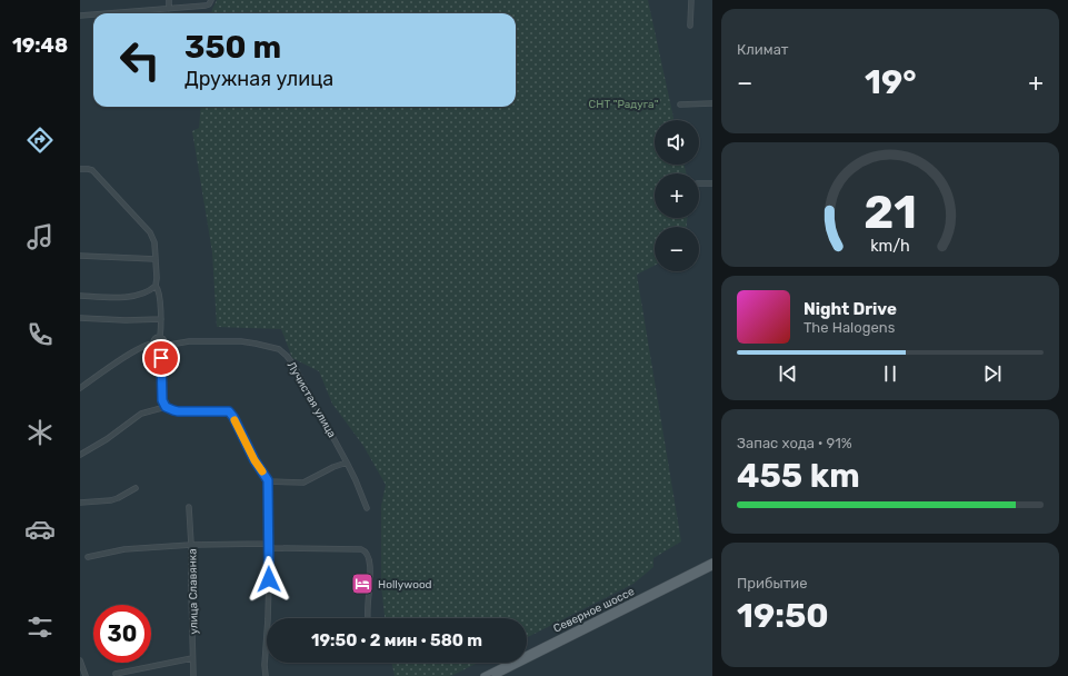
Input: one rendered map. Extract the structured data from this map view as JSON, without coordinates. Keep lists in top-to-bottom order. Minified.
{"streets":{"main road":["Северное шоссе"],"street":["Лучистая улица","улица Славянка"]},"parks":["СНТ \"Радуга\""],"places":{"hotel":["Hollywood"]},"page":{"tabs":"19:48","tile":["Климат",["Запас хода · 91%","455 km"],["Прибытие","19:50"]],"turn":["350 m","Дружная улица"],"heat":["−","19°","+"],"map_buttons":["+","−"],"song":["Night Drive","The Halogens"],"limit":"30","trip":"19:50 · 2 мин · 580 m","gauge":["21","km/h"]}}
